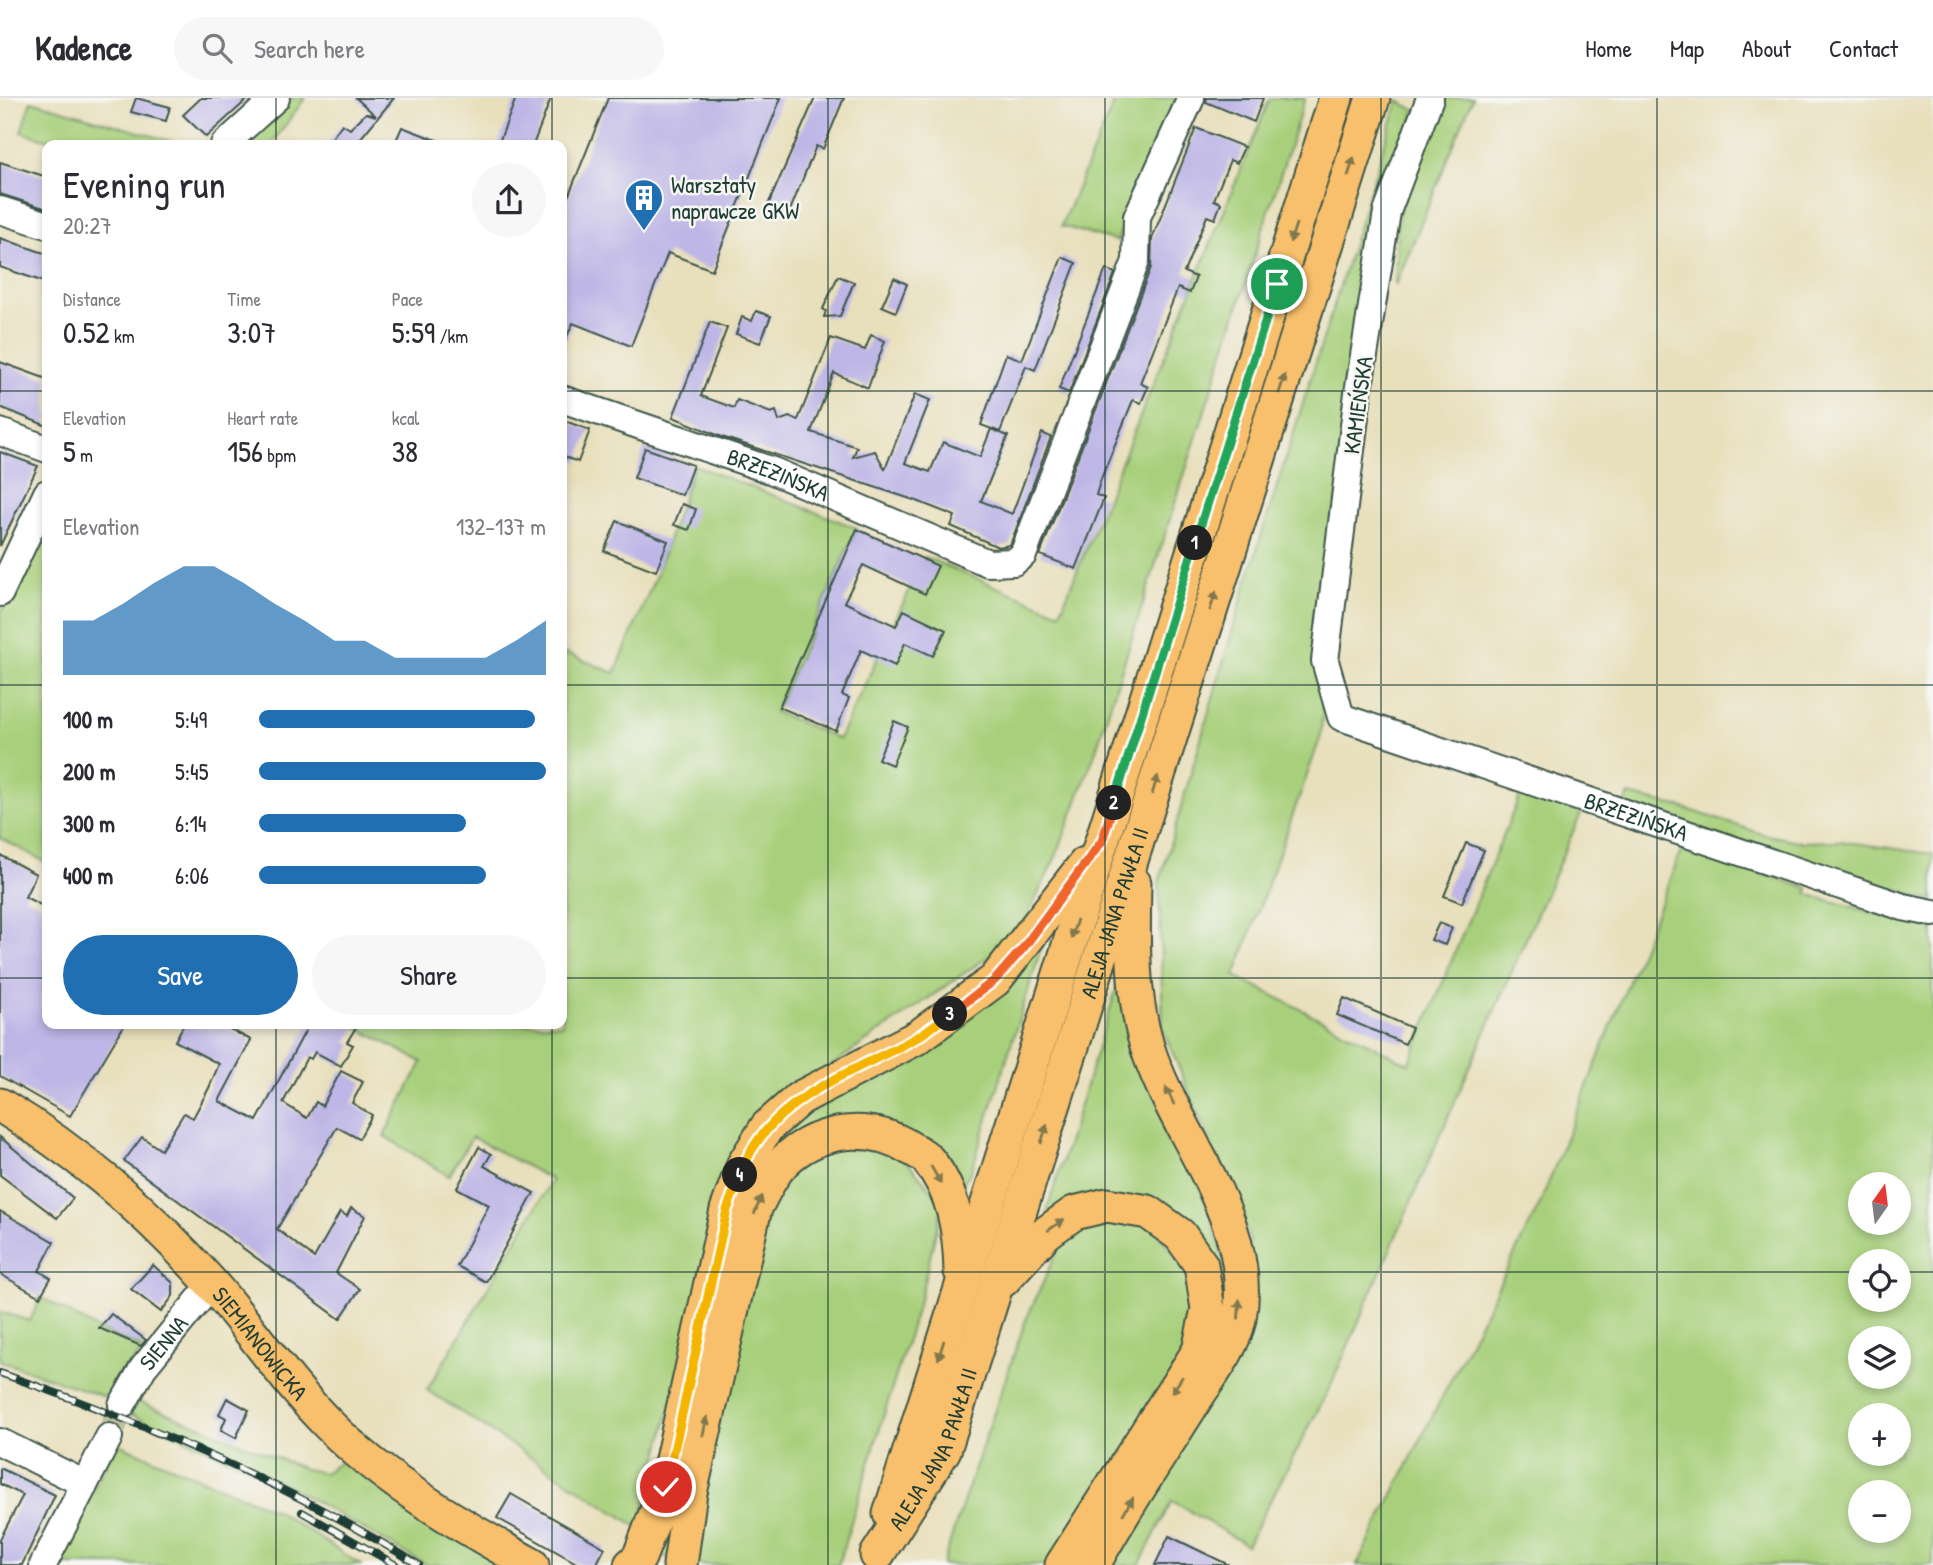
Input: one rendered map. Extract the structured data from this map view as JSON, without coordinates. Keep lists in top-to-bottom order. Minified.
{"streets":{"main road":["ALEJA JANA PAWŁA II","SIEMIANOWICKA"],"street":["KAMIEŃSKA","BRZEZIŃSKA","SIENNA"]},"crossings":[["KAMIEŃSKA","BRZEZIŃSKA"],["SIENNA","SIEMIANOWICKA"]],"places":{"building":["Warsztaty naprawcze GKW"]},"north":"top","page":{"header":"Kadence","search":"Search here","nav":["Home","Map","About","Contact"],"heading":["Evening run","20:27"],"stats":[["Distance","0.52 km"],["Time","3:07"],["Pace","5:59 /km"],["Elevation","5 m"],["Heart rate","156 bpm"],["kcal","38"]],"chart":["Elevation","132–137 m"],"pins":["1","2","3","4"],"list":[{"name":"100 m","note":"5:49"},{"name":"200 m","note":"5:45"},{"name":"300 m","note":"6:14"},{"name":"400 m","note":"6:06"}],"buttons":["Save","Share"],"map_buttons":["+","−"]}}
